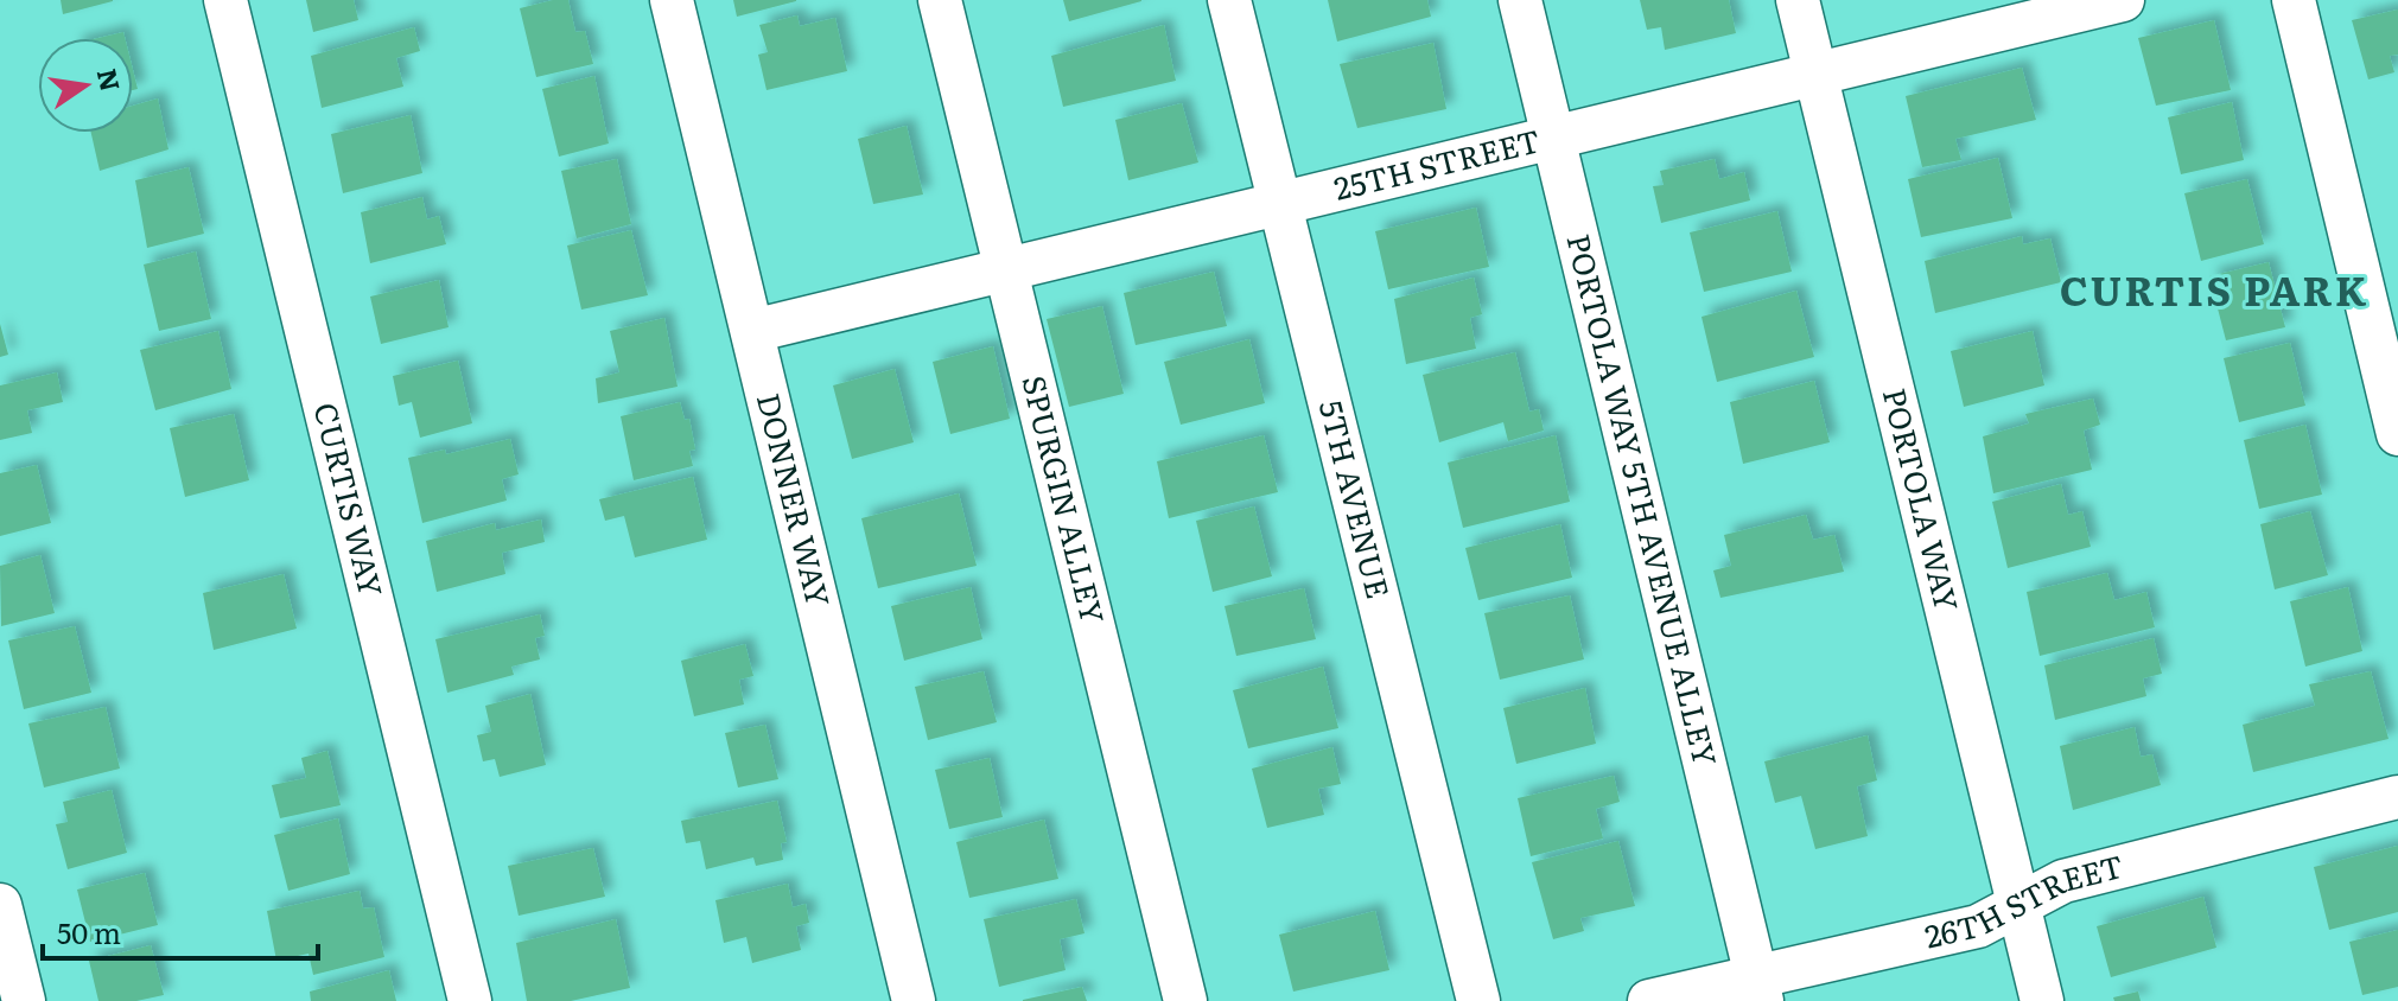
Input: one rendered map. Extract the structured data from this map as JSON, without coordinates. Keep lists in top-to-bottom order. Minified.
{"streets":{"street":["25TH STREET","CURTIS WAY","DONNER WAY","SPURGIN ALLEY","5TH AVENUE","PORTOLA WAY 5TH AVENUE ALLEY","PORTOLA WAY","26TH STREET"]},"crossings":[["25TH STREET","DONNER WAY"],["25TH STREET","SPURGIN ALLEY"],["25TH STREET","5TH AVENUE"],["25TH STREET","PORTOLA WAY 5TH AVENUE ALLEY"],["25TH STREET","PORTOLA WAY"],["PORTOLA WAY 5TH AVENUE ALLEY","26TH STREET"],["PORTOLA WAY","26TH STREET"]],"districts":["CURTIS PARK"],"scale_bar":"50 m","north":"right"}
